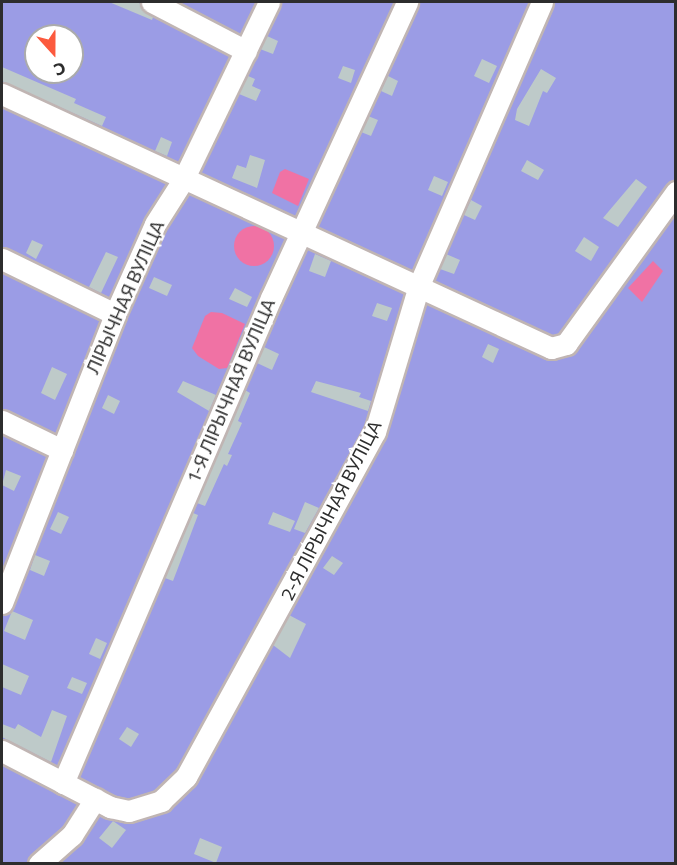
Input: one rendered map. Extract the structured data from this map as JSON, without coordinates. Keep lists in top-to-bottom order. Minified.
{"streets":{"lane":["ЛІРЫЧНАЯ ВУЛІЦА","1-Я ЛІРЫЧНАЯ ВУЛІЦА","2-Я ЛІРЫЧНАЯ ВУЛІЦА"]},"crossings":[["1-Я ЛІРЫЧНАЯ ВУЛІЦА","2-Я ЛІРЫЧНАЯ ВУЛІЦА"]],"north":"bottom"}
